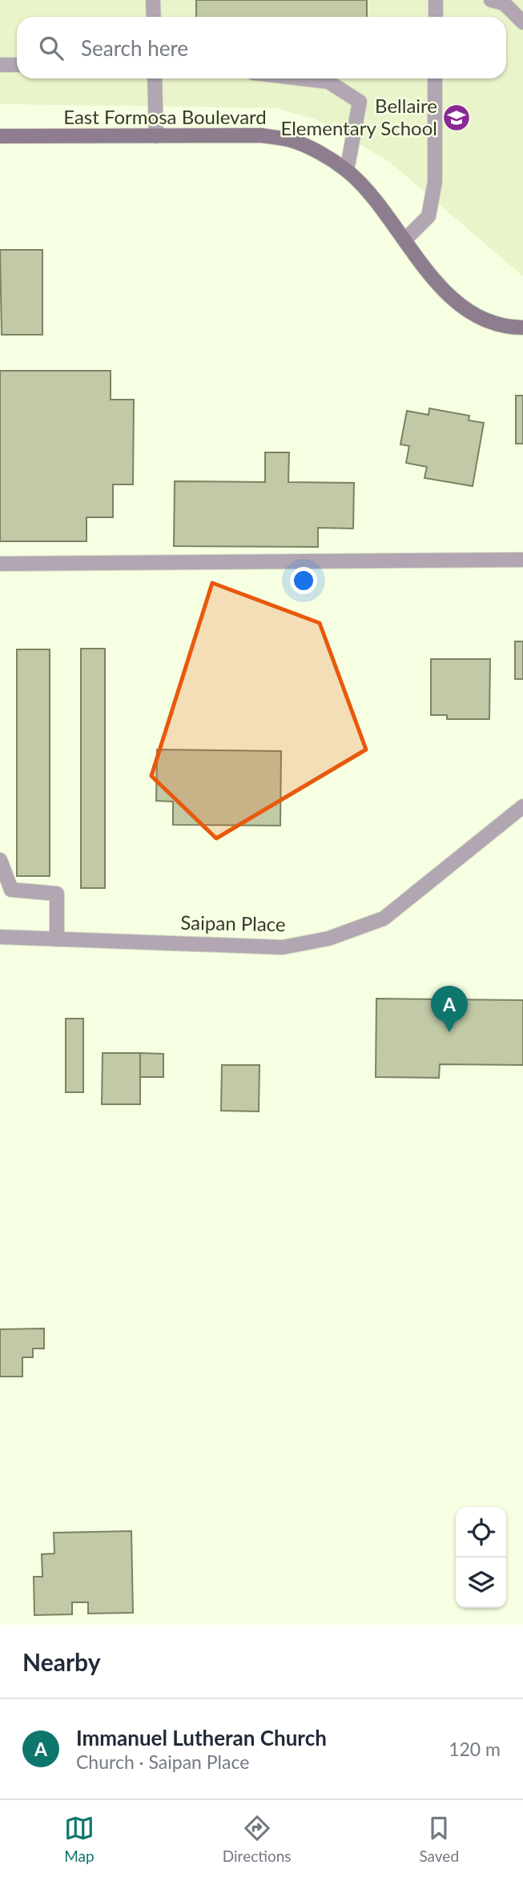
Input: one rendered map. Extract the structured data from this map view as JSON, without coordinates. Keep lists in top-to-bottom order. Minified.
{"streets":{"street":["East Formosa Boulevard","Saipan Place"]},"places":{"school or university":["Bellaire Elementary School"]},"page":{"search":"Search here","pins":"A","heading":"Nearby","list":[{"mark":"A","name":"Immanuel Lutheran Church","note":"Church · Saipan Place","value":"120 m"}],"nav":["Map","Directions","Saved"]}}
